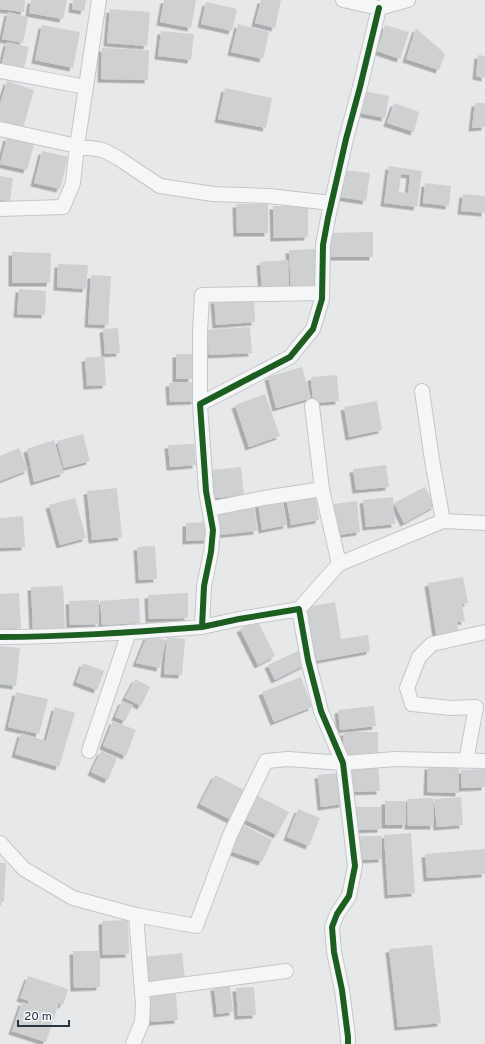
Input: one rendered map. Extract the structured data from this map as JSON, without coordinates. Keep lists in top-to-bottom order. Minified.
{"scale_bar":"20 m"}
